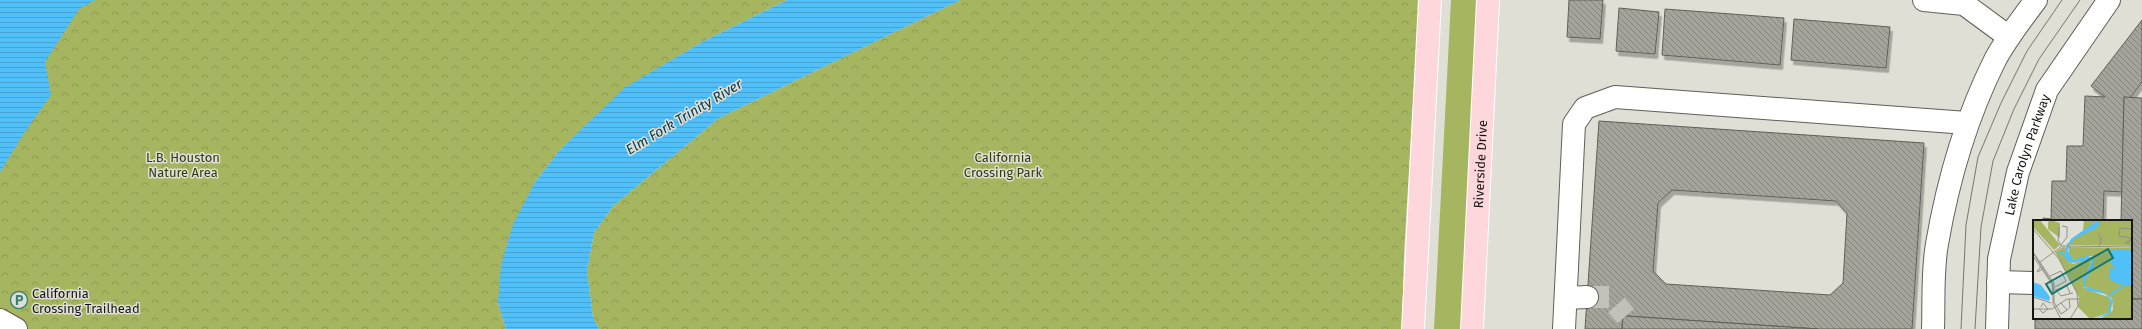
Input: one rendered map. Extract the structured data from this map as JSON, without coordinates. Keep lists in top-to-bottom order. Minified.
{"streets":{"main road":["Riverside Drive"],"street":["Lake Carolyn Parkway"]},"water":["Elm Fork Trinity River"],"parks":["L.B. Houston Nature Area","California Crossing Park"],"places":{"parking":["California Crossing Trailhead"]}}
